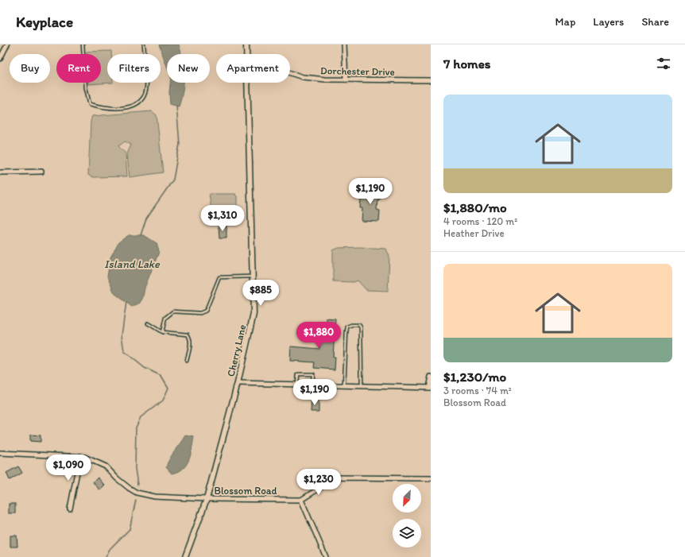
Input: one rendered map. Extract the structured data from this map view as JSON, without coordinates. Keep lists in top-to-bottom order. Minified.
{"streets":{"street":["Dorchester Drive","Cherry Lane","Blossom Road"]},"crossings":[["Cherry Lane","Blossom Road"]],"water":["Island Lake"],"north":"bottom left","page":{"header":"Keyplace","nav":["Map","Layers","Share"],"heading":"7 homes","chip":["Buy","Rent","Filters","New","Apartment"],"list":[{"name":"$1,880/mo","note":"4 rooms · 120 m² · Heather Drive"},{"name":"$1,230/mo","note":"3 rooms · 74 m² · Blossom Road"}],"price":["$1,190","$1,310","$885","$1,880","$1,190","$1,090","$1,230"]}}
